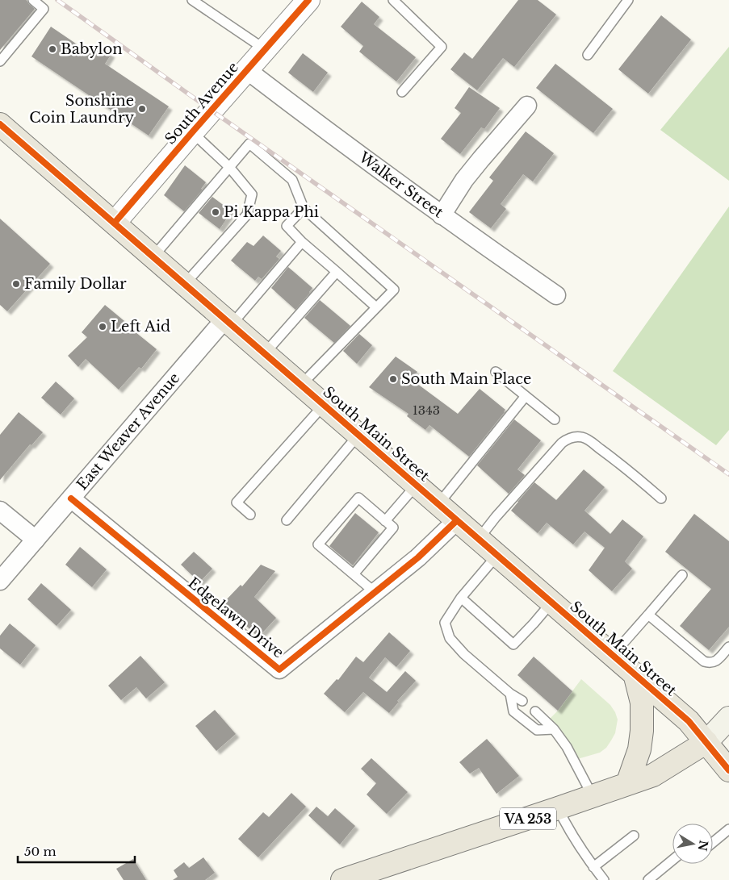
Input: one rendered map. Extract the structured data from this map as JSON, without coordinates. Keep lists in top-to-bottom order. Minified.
{"streets":{"main road":["South Main Street","VA 253"],"street":["South Avenue","Walker Street","East Weaver Avenue","Edgelawn Drive"]},"crossings":[["South Avenue","Walker Street"],["South Avenue","South Main Street"],["East Weaver Avenue","South Main Street"],["East Weaver Avenue","Edgelawn Drive"],["South Main Street","Edgelawn Drive"],["South Main Street","VA 253"]],"places":["Babylon","Sonshine Coin Laundry","Pi Kappa Phi","Family Dollar","Left Aid","South Main Place"],"house_numbers":["1343"],"scale_bar":"50 m","north":"right"}
